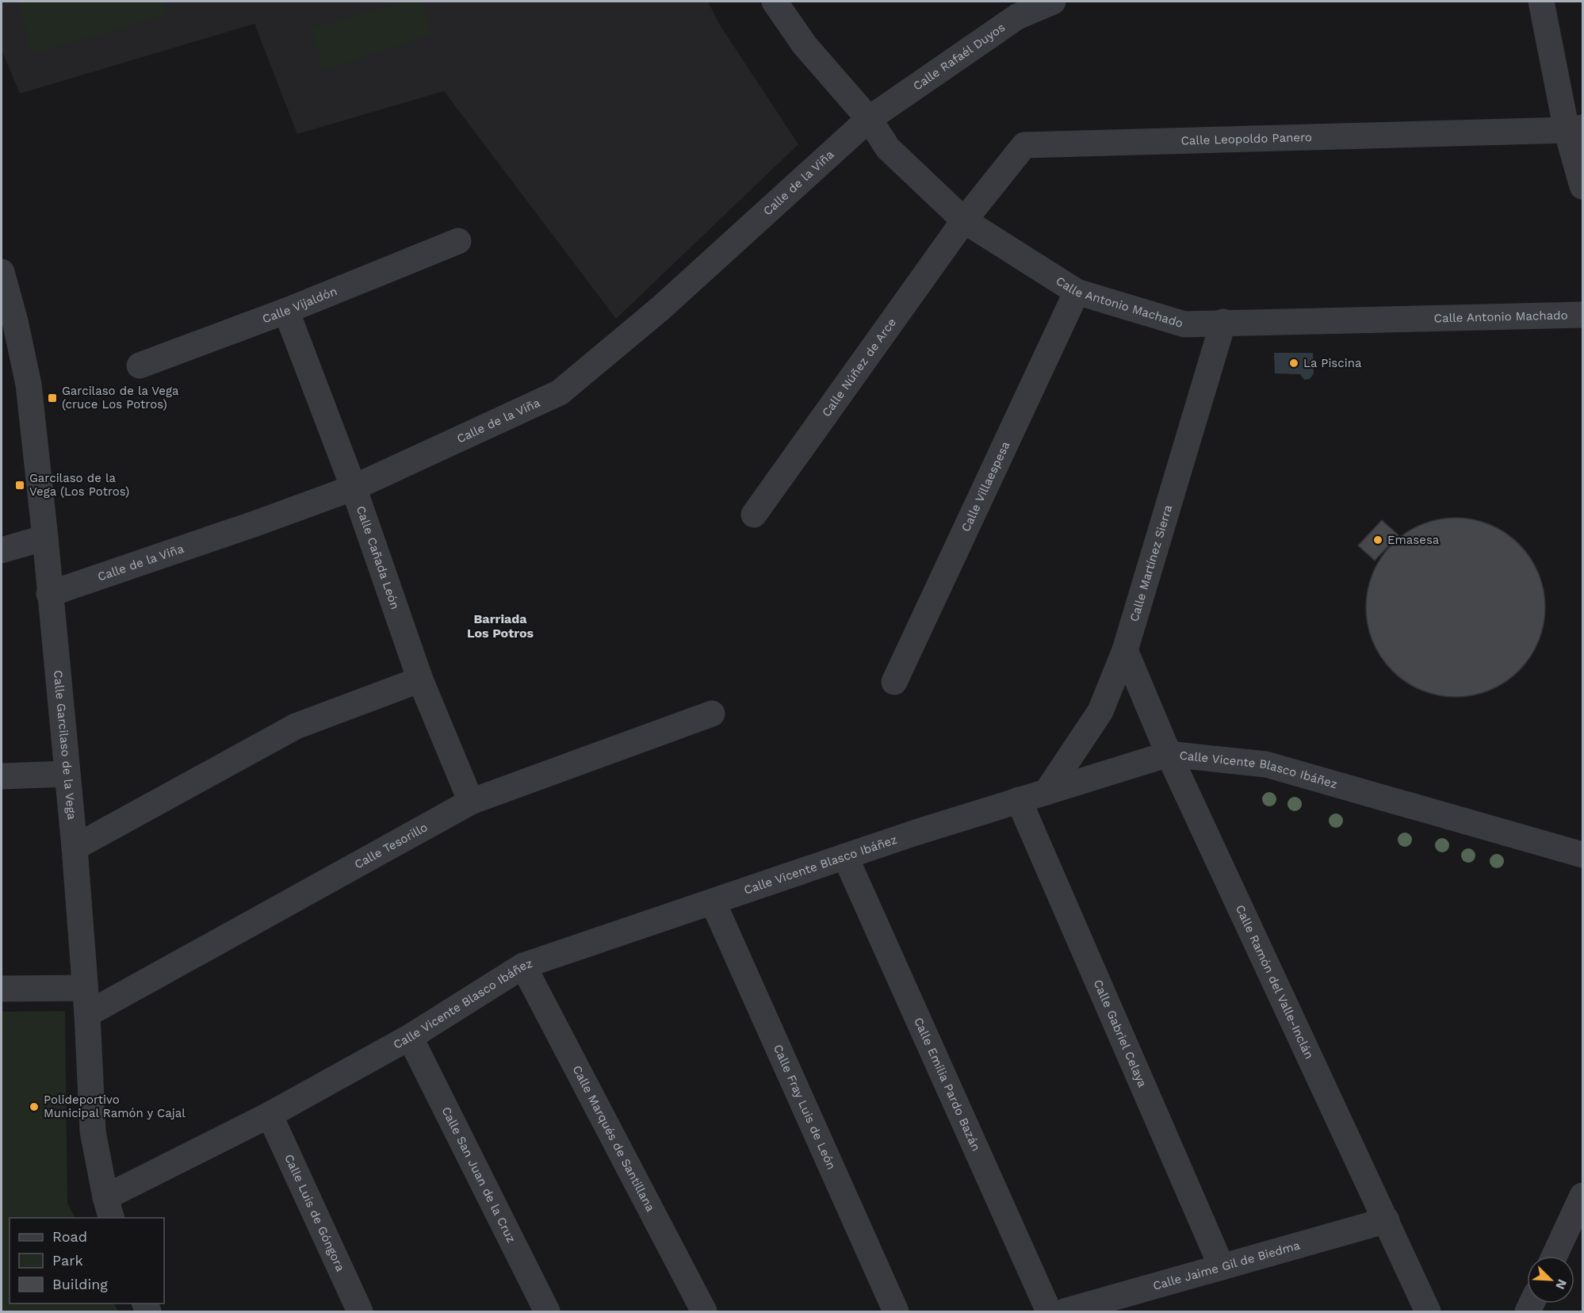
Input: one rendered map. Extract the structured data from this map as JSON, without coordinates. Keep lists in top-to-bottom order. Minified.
{"streets":{"street":["Calle Rafaél Duyos","Calle Leopoldo Panero","Calle de la Viña","Calle Antonio Machado","Calle Vijaldón","Calle Núñez de Arce","Calle Villaespesa","Calle Cañada León","Calle Martínez Sierra","Calle Garcilaso de la Vega","Calle Vicente Blasco Ibáñez","Calle Tesorillo","Calle Ramón del Valle-Inclán","Calle Gabriel Celaya","Calle Emilia Pardo Bazán","Calle Fray Luis de León","Calle Marqués de Santillana","Calle San Juan de la Cruz","Calle Luis de Góngora","Calle Jaime Gil de Biedma"]},"crossings":[["Calle Rafaél Duyos","Calle de la Viña"],["Calle Rafaél Duyos","Calle Antonio Machado"],["Calle Leopoldo Panero","Calle Antonio Machado"],["Calle Leopoldo Panero","Calle Núñez de Arce"],["Calle de la Viña","Calle Antonio Machado"],["Calle de la Viña","Calle Cañada León"],["Calle de la Viña","Calle Garcilaso de la Vega"],["Calle Antonio Machado","Calle Núñez de Arce"],["Calle Antonio Machado","Calle Villaespesa"],["Calle Antonio Machado","Calle Martínez Sierra"],["Calle Vijaldón","Calle Cañada León"],["Calle Cañada León","Calle Tesorillo"],["Calle Martínez Sierra","Calle Vicente Blasco Ibáñez"],["Calle Martínez Sierra","Calle Ramón del Valle-Inclán"],["Calle Garcilaso de la Vega","Calle Vicente Blasco Ibáñez"],["Calle Garcilaso de la Vega","Calle Tesorillo"],["Calle Vicente Blasco Ibáñez","Calle Ramón del Valle-Inclán"],["Calle Vicente Blasco Ibáñez","Calle Gabriel Celaya"],["Calle Vicente Blasco Ibáñez","Calle Emilia Pardo Bazán"],["Calle Vicente Blasco Ibáñez","Calle Fray Luis de León"],["Calle Vicente Blasco Ibáñez","Calle Marqués de Santillana"],["Calle Vicente Blasco Ibáñez","Calle San Juan de la Cruz"],["Calle Vicente Blasco Ibáñez","Calle Luis de Góngora"],["Calle Ramón del Valle-Inclán","Calle Jaime Gil de Biedma"],["Calle Gabriel Celaya","Calle Jaime Gil de Biedma"]],"districts":["Barriada Los Potros"],"places":{"other":["La Piscina","Emasesa","Polideportivo Municipal Ramón y Cajal"],"transit":["Garcilaso de la Vega (cruce Los Potros)","Garcilaso de la Vega (Los Potros)"]},"legend":["Road","Park","Building"],"north":"bottom right"}
